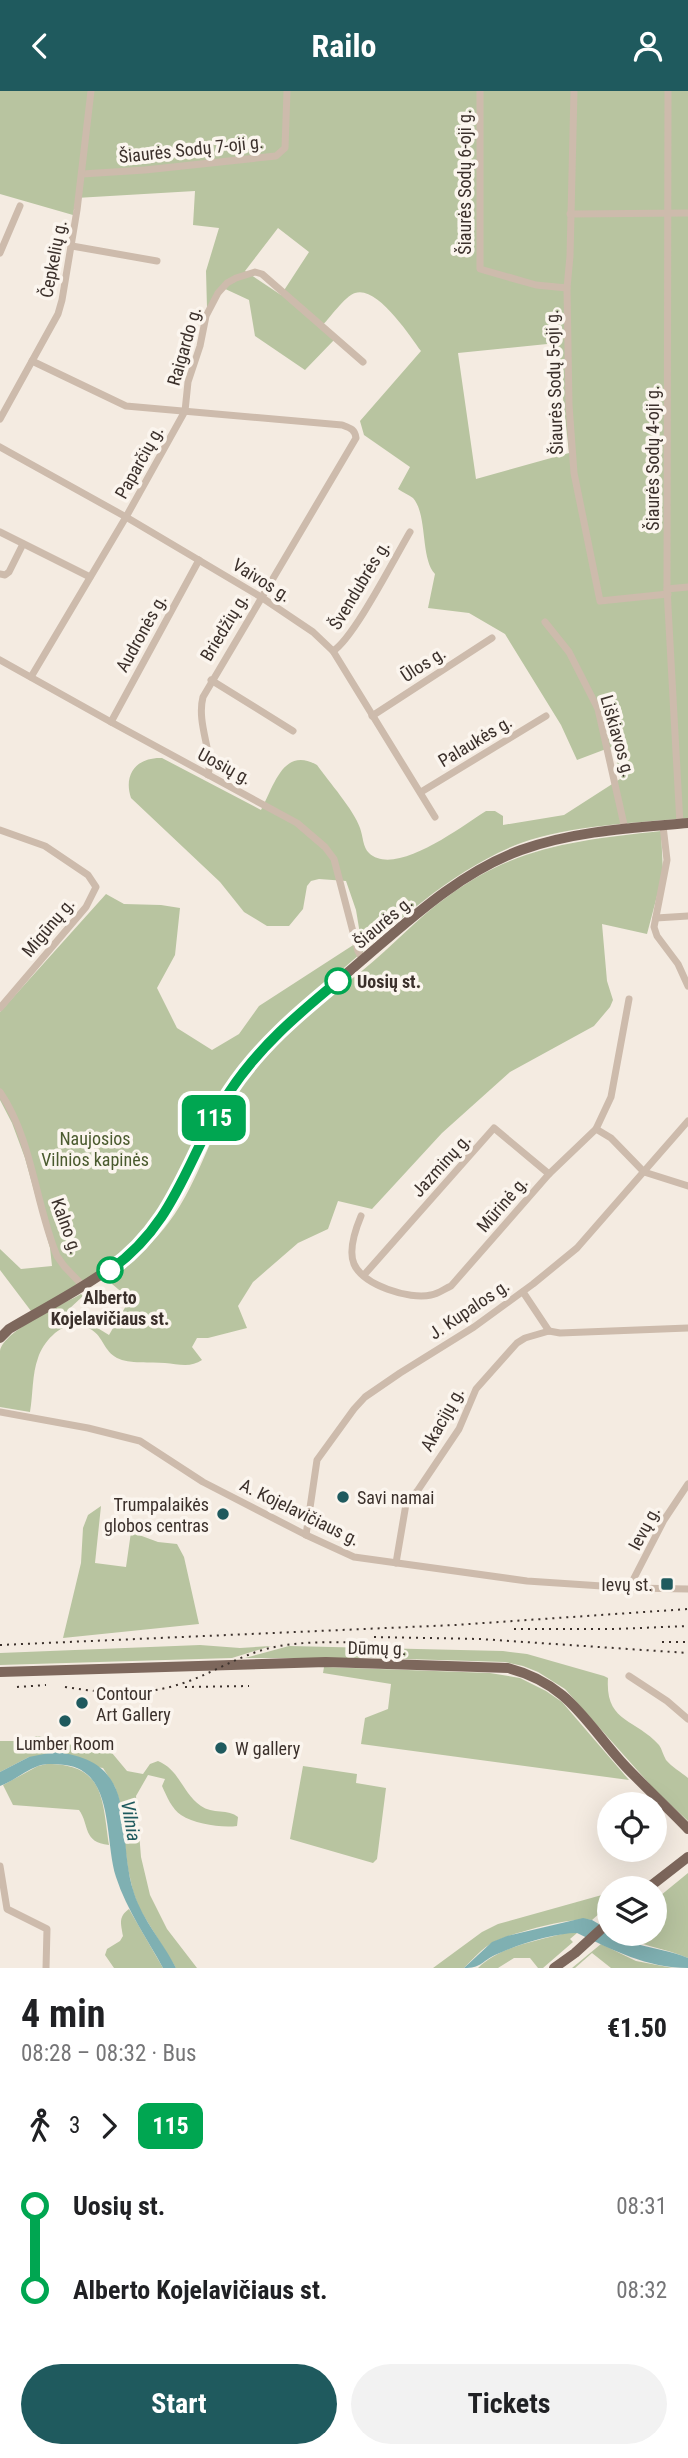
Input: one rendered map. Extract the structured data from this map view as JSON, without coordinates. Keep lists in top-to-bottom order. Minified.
{"streets":{"main road":["Šiaurės g.","Dūmų g."],"street":["Šiaurės Sodų 7-oji g.","Šiaurės Sodų 6-oji g.","Čepkelių g.","Raigardo g.","Šiaurės Sodų 5-oji g.","Šiaurės Sodų 4-oji g.","Paparčių g.","Vaivos g.","Švendubrės g.","Briedžių g.","Audronės g.","Ūlos g.","Liškiavos g.","Palaukės g.","Uosių g.","Migūnų g.","Jazminų g.","Mūrinė g.","Kalno g.","J. Kupalos g.","Akacijų g.","A. Kojelavičiaus g.","Ievų g."]},"crossings":[["Šiaurės Sodų 7-oji g.","Čepkelių g."],["Šiaurės Sodų 6-oji g.","Šiaurės Sodų 5-oji g."],["Raigardo g.","Paparčių g."],["Raigardo g.","Briedžių g."],["Šiaurės Sodų 5-oji g.","Šiaurės Sodų 4-oji g."],["Šiaurės Sodų 4-oji g.","Šiaurės g."],["Paparčių g.","Vaivos g."],["Paparčių g.","Briedžių g."],["Paparčių g.","Uosių g."],["Vaivos g.","Švendubrės g."],["Vaivos g.","Briedžių g."],["Vaivos g.","Audronės g."],["Vaivos g.","Ūlos g."],["Vaivos g.","Palaukės g."],["Briedžių g.","Uosių g."],["Audronės g.","Uosių g."],["Liškiavos g.","Šiaurės g."],["Uosių g.","Šiaurės g."],["Šiaurės g.","Kalno g."],["Jazminų g.","Mūrinė g."],["J. Kupalos g.","A. Kojelavičiaus g."],["Akacijų g.","A. Kojelavičiaus g."],["A. Kojelavičiaus g.","Ievų g."]],"water":["Vilnia"],"parks":["Naujosios Vilnios kapinės"],"places":{"other":["Uosių st.","Alberto Kojelavičiaus st.","Savi namai","Trumpalaikės globos centras","Contour Art Gallery","Lumber Room","W gallery"],"transit":["Ievų st."]},"lines":["bus line 115"],"page":{"header":"Railo","on_map":"115","heading":["4 min","08:28 – 08:32 · Bus","€1.50"],"legs":["3","115"],"list":[{"name":"Uosių st.","value":"08:31"},{"name":"Alberto Kojelavičiaus st.","value":"08:32"}],"buttons":["Start","Tickets"]}}
